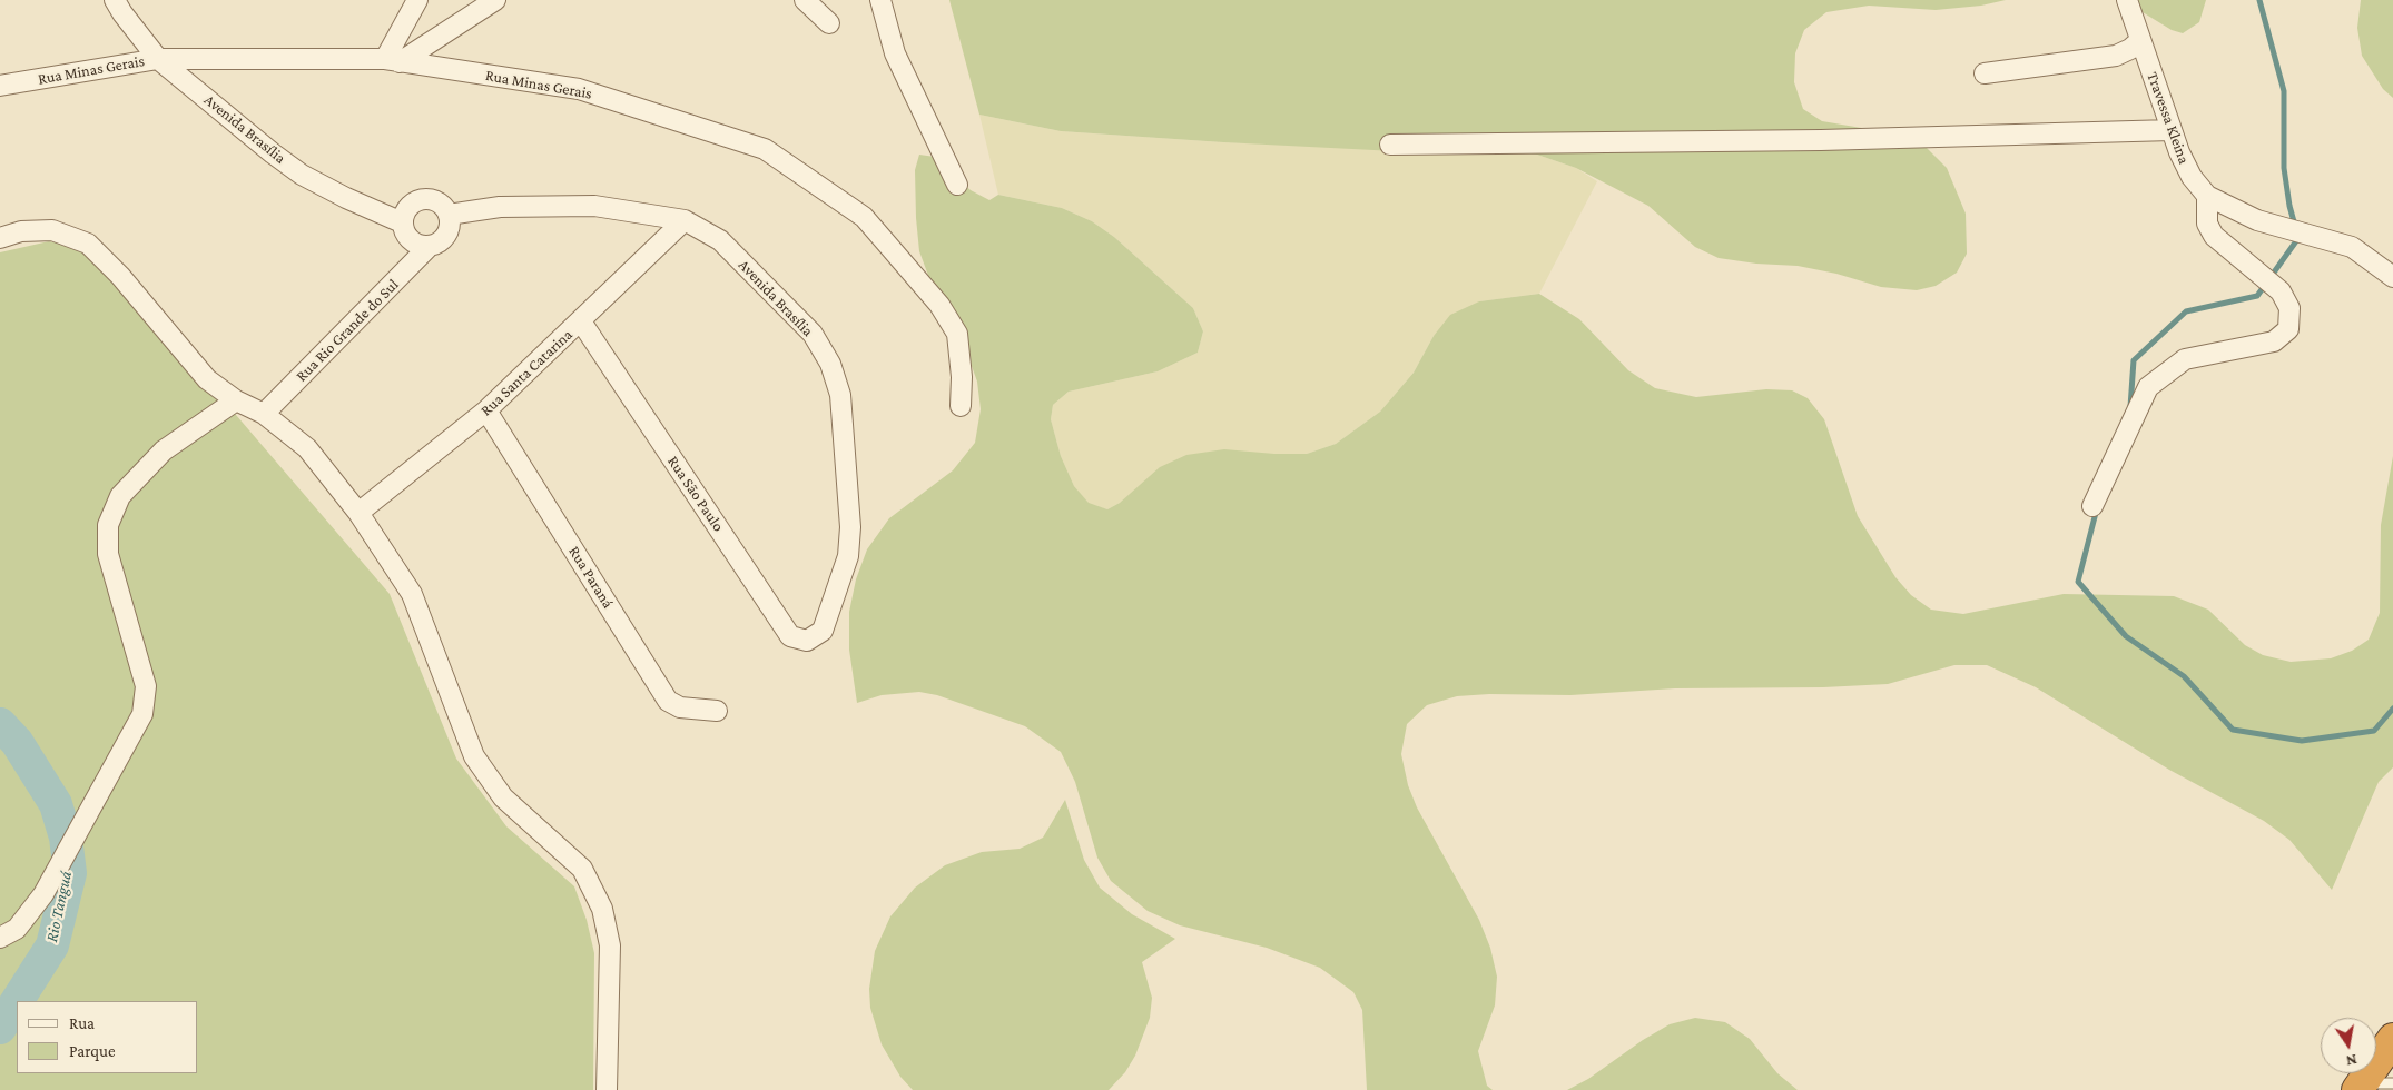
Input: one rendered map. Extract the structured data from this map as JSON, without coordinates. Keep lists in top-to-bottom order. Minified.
{"streets":{"street":["Rua Minas Gerais","Travessa Kleina","Avenida Brasília","Rua Rio Grande do Sul","Rua Santa Catarina","Rua São Paulo","Rua Paraná"]},"crossings":[["Rua Minas Gerais","Avenida Brasília"],["Avenida Brasília","Rua Rio Grande do Sul"],["Avenida Brasília","Rua Santa Catarina"],["Avenida Brasília","Rua São Paulo"],["Rua Santa Catarina","Rua São Paulo"],["Rua Santa Catarina","Rua Paraná"]],"water":["Rio Tanguá"],"legend":["Rua","Parque"],"north":"bottom"}
